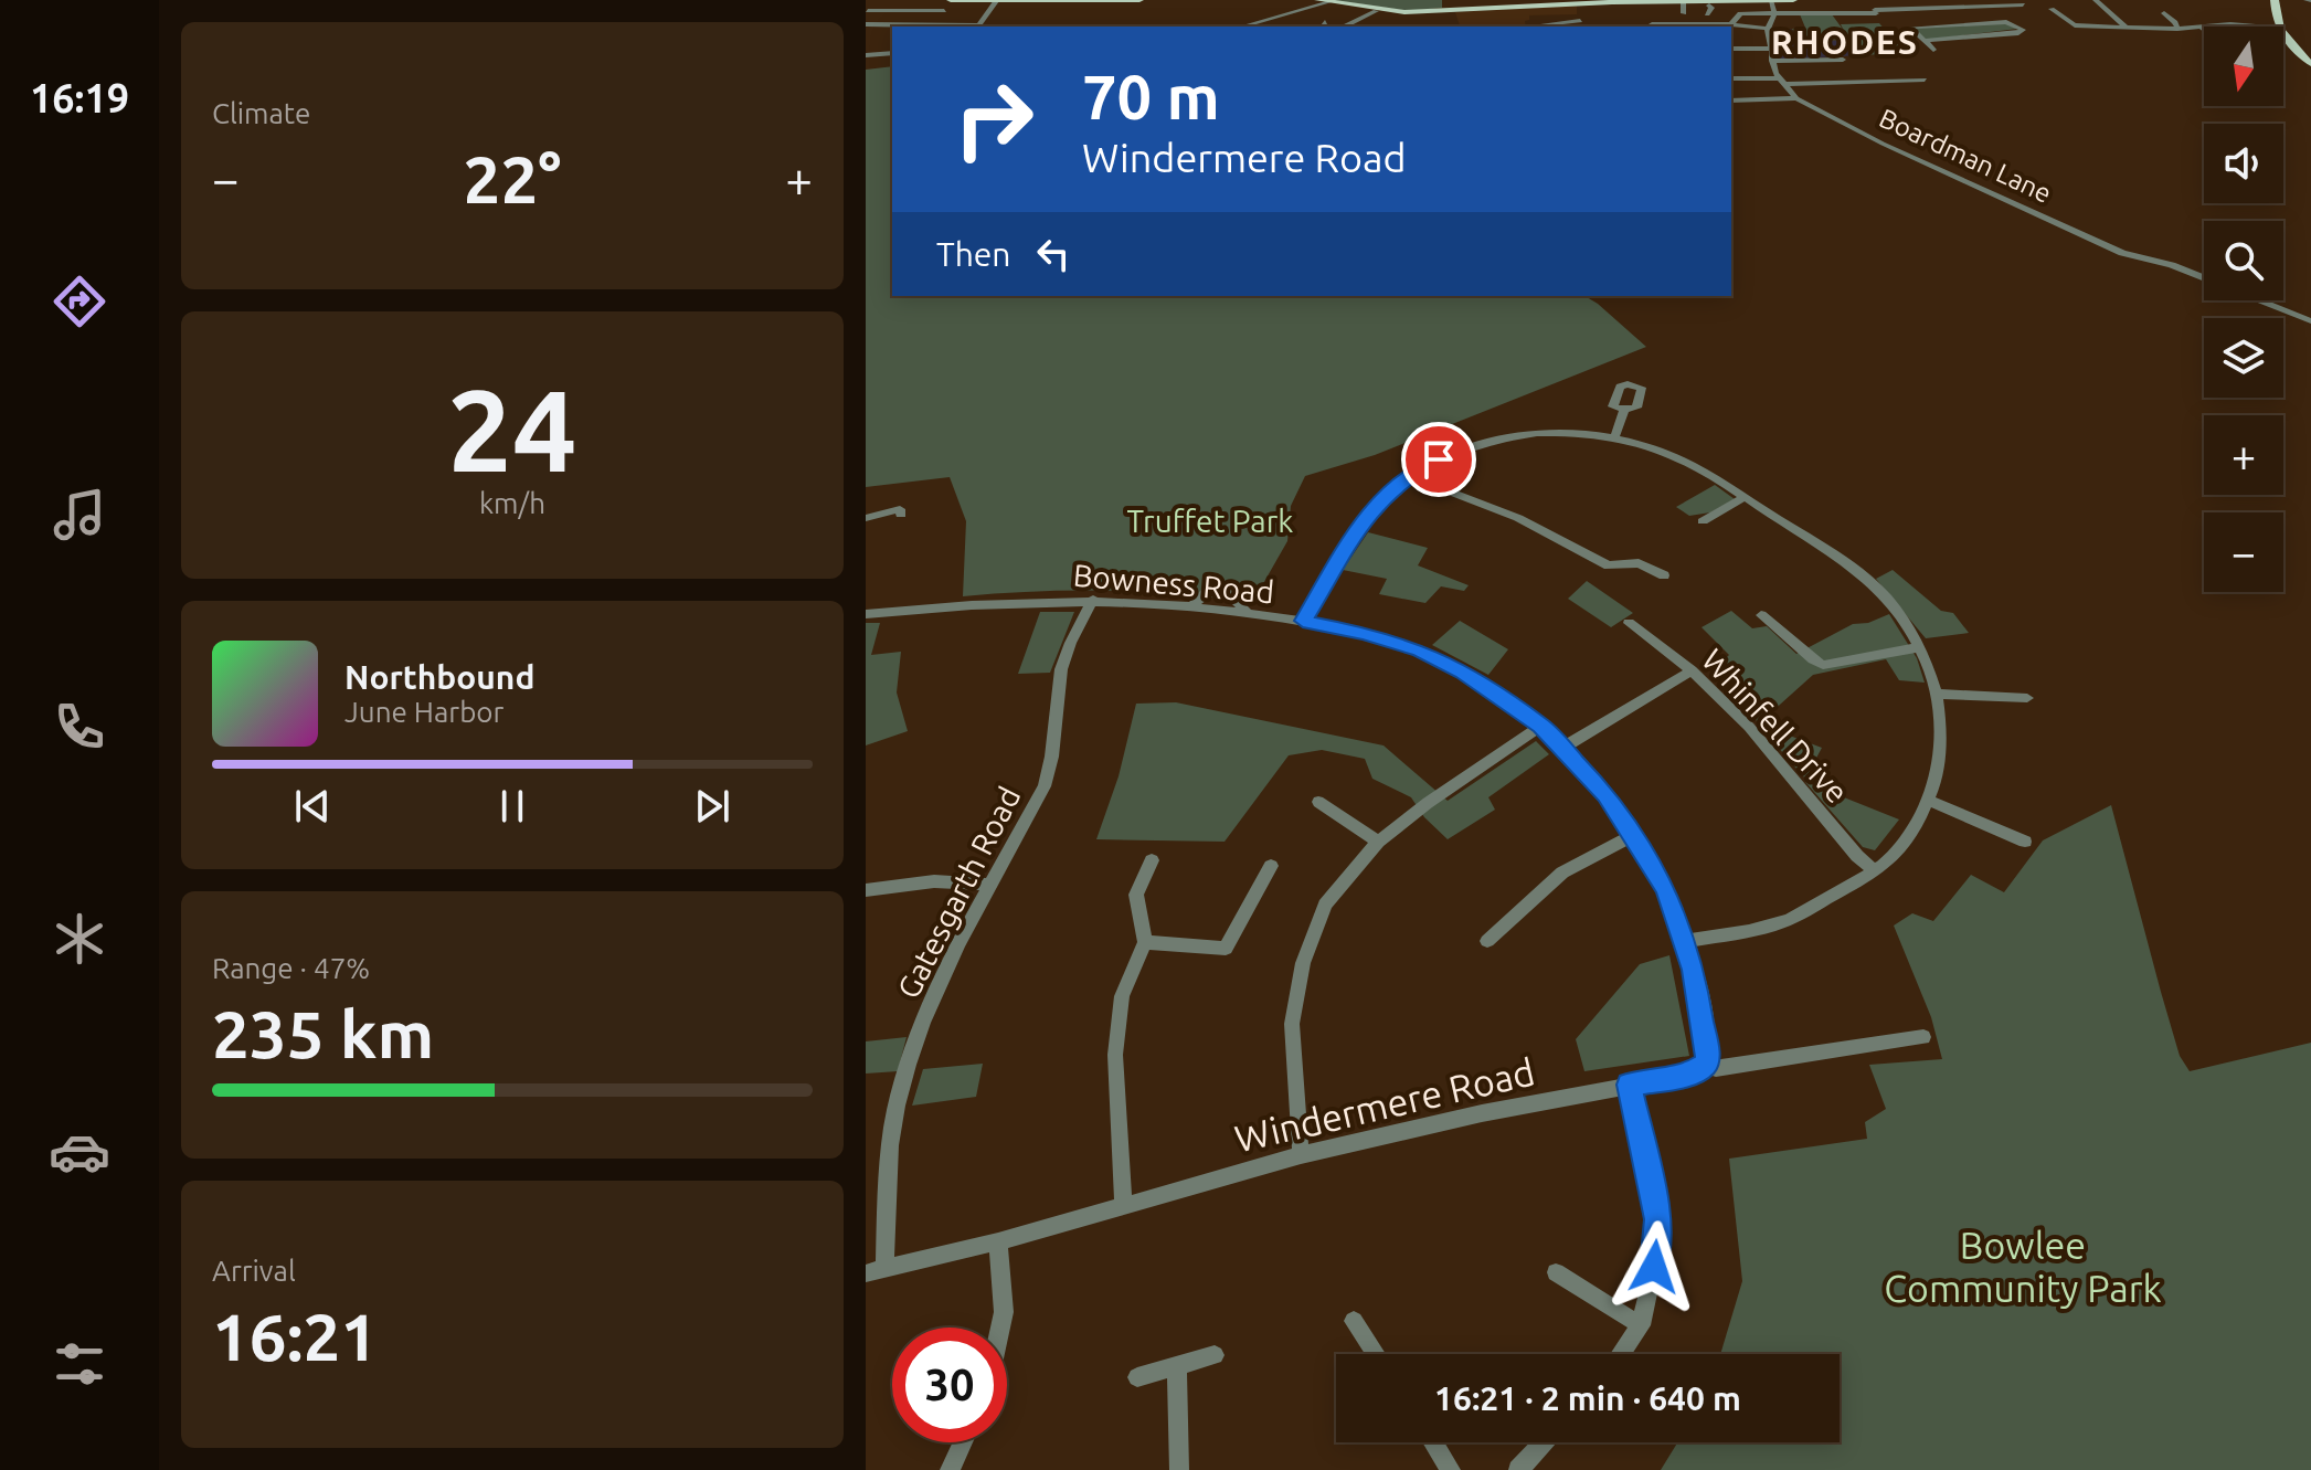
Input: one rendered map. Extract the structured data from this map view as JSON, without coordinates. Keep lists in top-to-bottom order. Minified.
{"streets":{"street":["Boardman Lane","Bowness Road","Whinfell Drive","Gatesgarth Road","Windermere Road"]},"crossings":[["Bowness Road","Gatesgarth Road"],["Bowness Road","Windermere Road"],["Gatesgarth Road","Windermere Road"]],"districts":["RHODES"],"parks":["Truffet Park","Bowlee Community Park"],"north":"bottom","page":{"tabs":"16:19","tile":["Climate",["24","km/h"],["Range · 47%","235 km"],["Arrival","16:21"]],"map_buttons":["+","−"],"turn":["70 m","Windermere Road"],"heat":["−","22°","+"],"then":"Then","song":["Northbound","June Harbor"],"limit":"30","trip":"16:21 · 2 min · 640 m"}}
